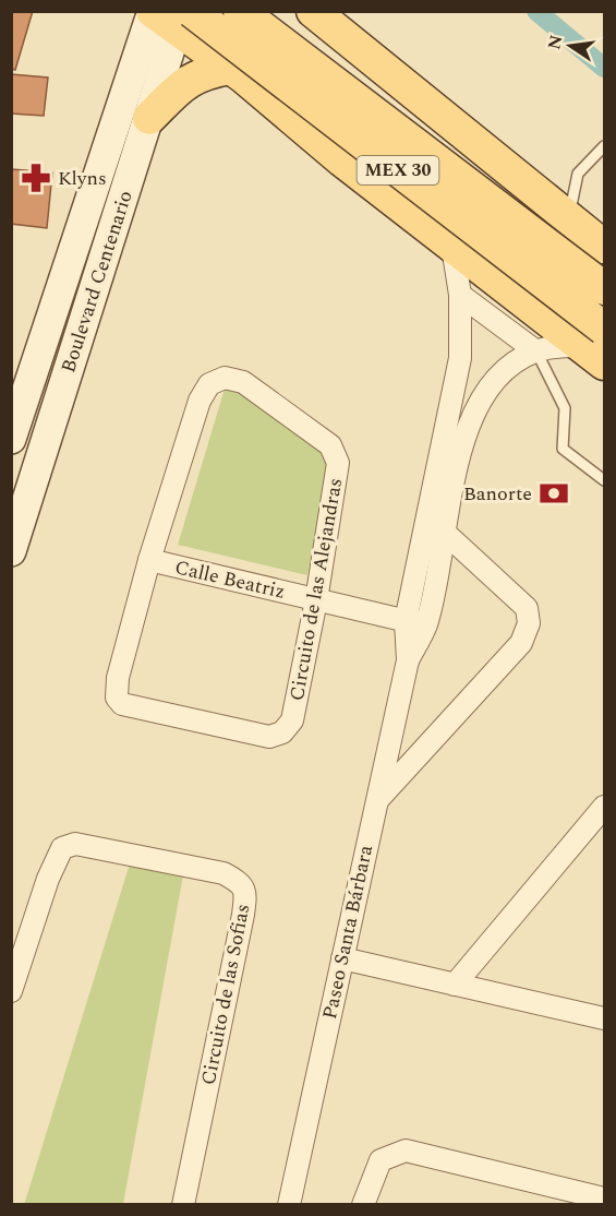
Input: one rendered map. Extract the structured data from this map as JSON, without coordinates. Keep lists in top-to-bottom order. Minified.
{"streets":{"main road":["MEX 30","Boulevard Centenario"],"street":["Calle Beatriz","Circuito de las Alejandras","Paseo Santa Bárbara","Circuito de las Sofias"]},"crossings":[["MEX 30","Boulevard Centenario"],["MEX 30","Paseo Santa Bárbara"],["Calle Beatriz","Circuito de las Alejandras"],["Calle Beatriz","Paseo Santa Bárbara"]],"places":{"pharmacy":["Klyns"],"bank":["Banorte"]},"north":"left"}
